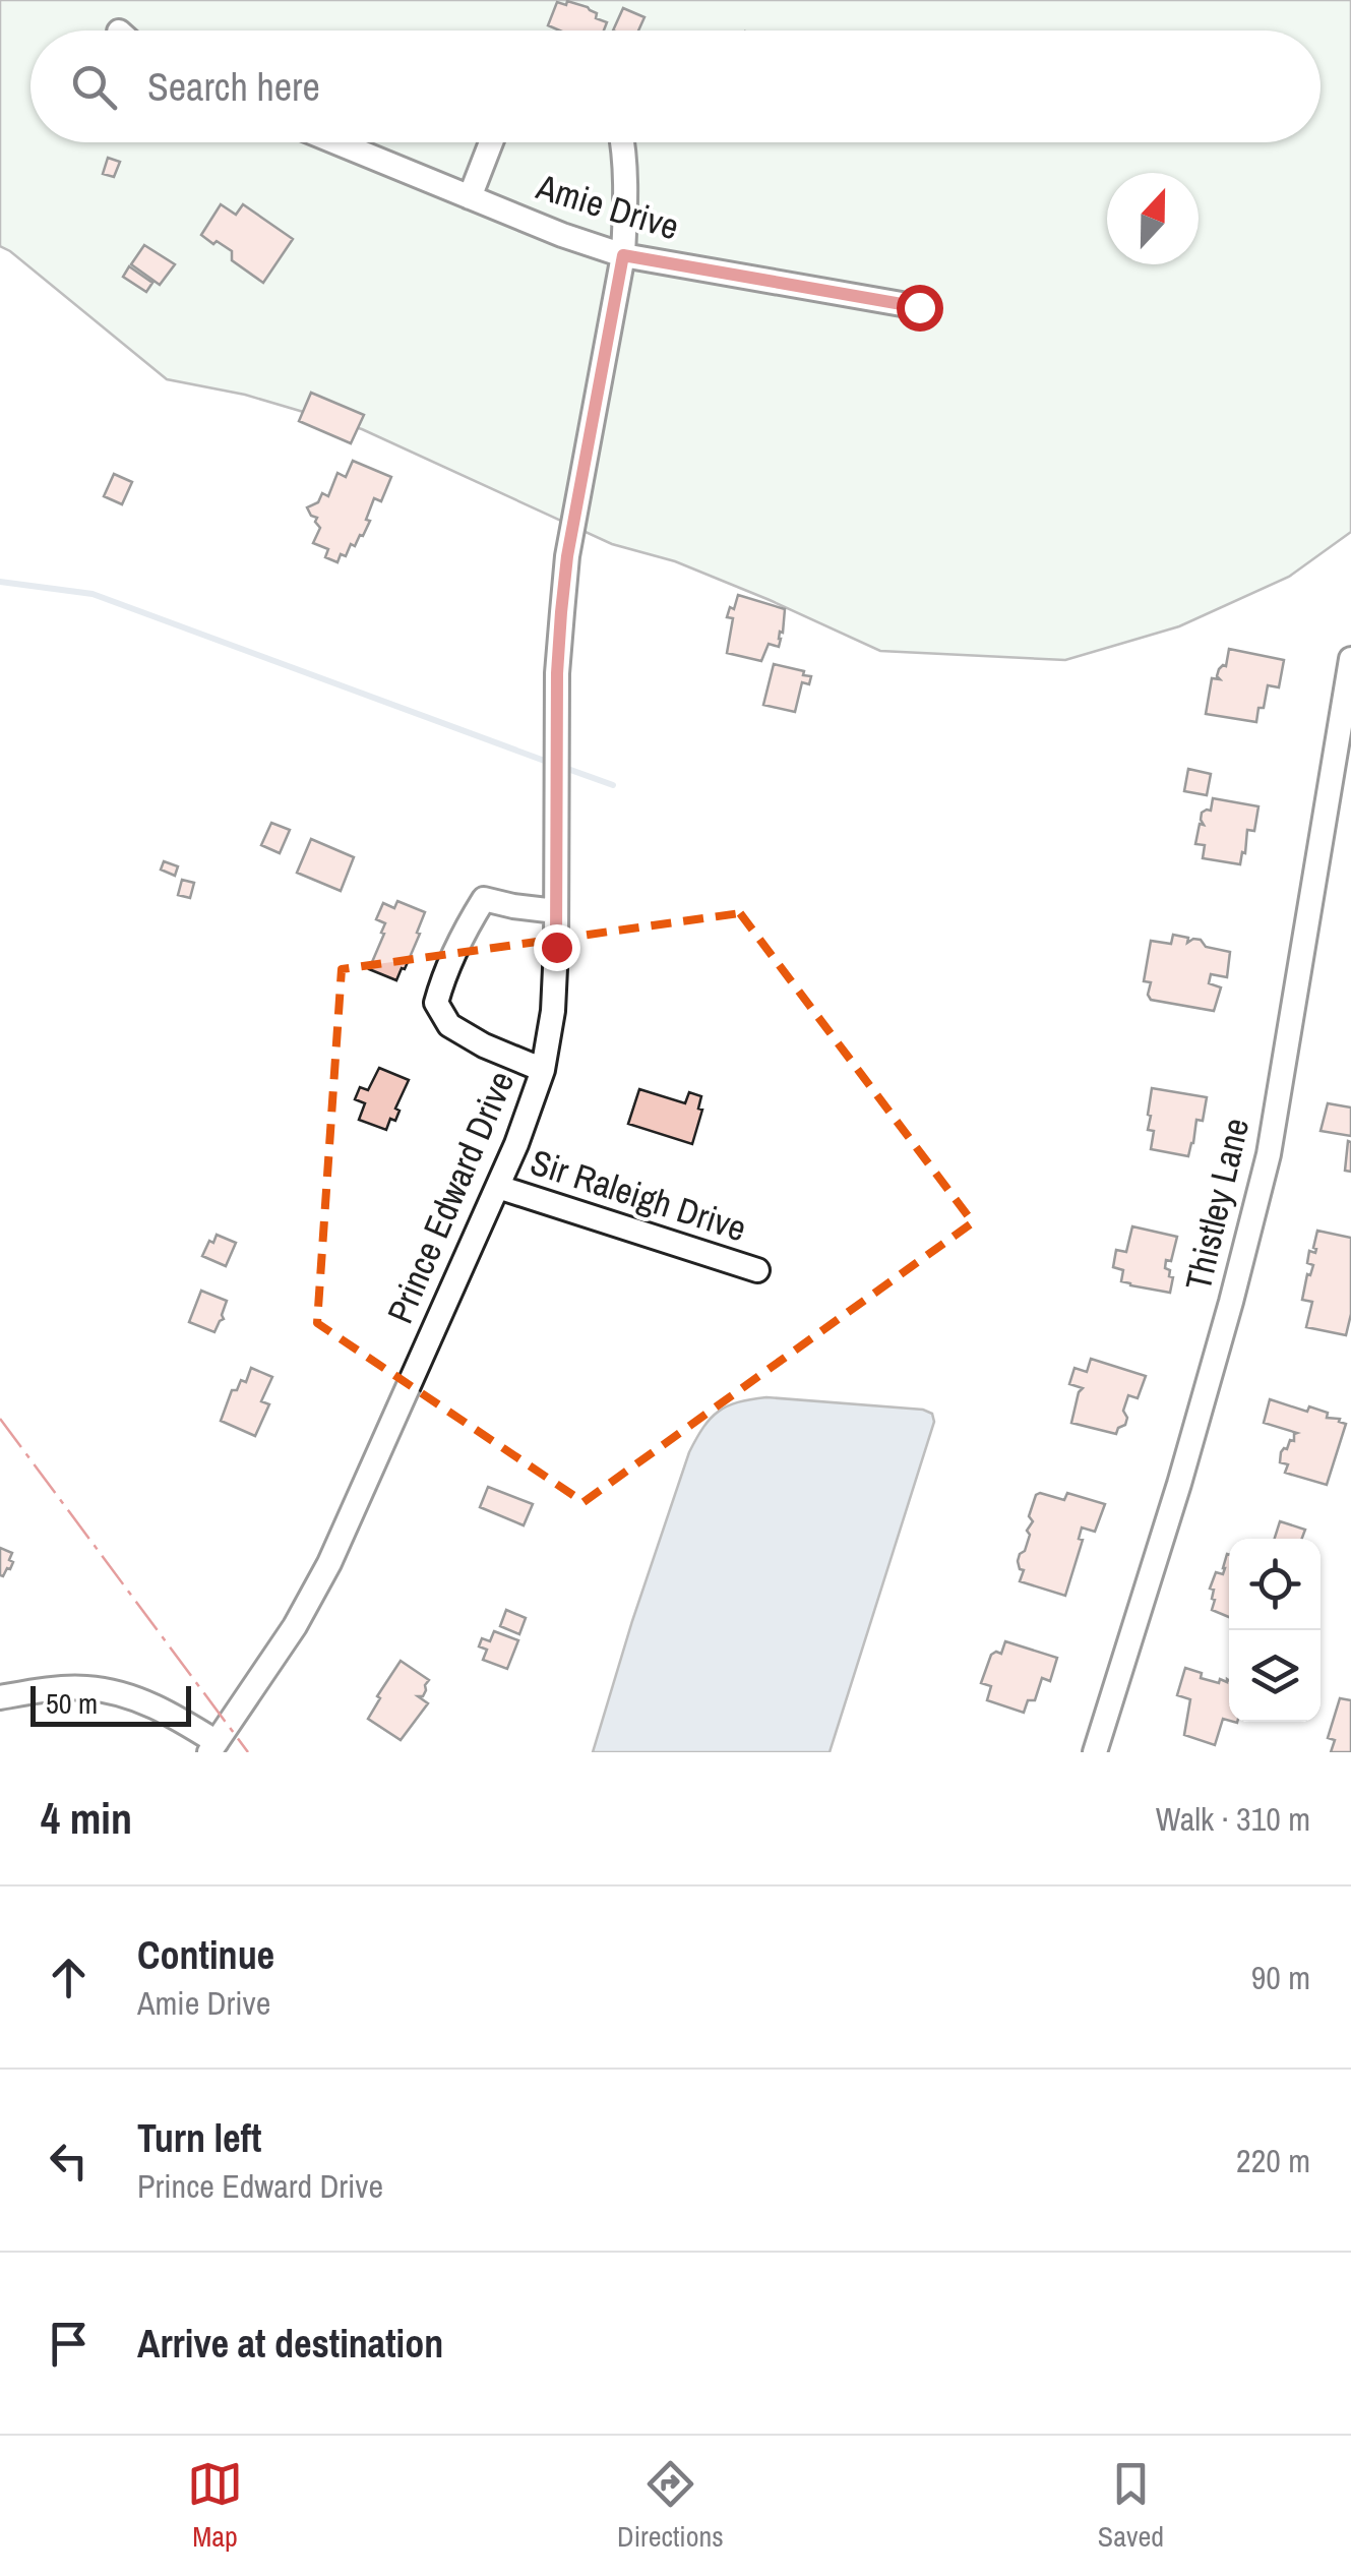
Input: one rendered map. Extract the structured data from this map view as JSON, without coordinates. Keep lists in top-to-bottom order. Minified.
{"streets":{"street":["Amie Drive","Sir Raleigh Drive","Prince Edward Drive","Thistley Lane"]},"crossings":[["Amie Drive","Prince Edward Drive"],["Sir Raleigh Drive","Prince Edward Drive"]],"scale_bar":"50 m","north":"top","page":{"search":"Search here","scale":"50 m","heading":["4 min","Walk · 310 m"],"list":[["Continue","Amie Drive","90 m"],["Turn left","Prince Edward Drive","220 m"],"Arrive at destination"],"nav":["Map","Directions","Saved"]}}
